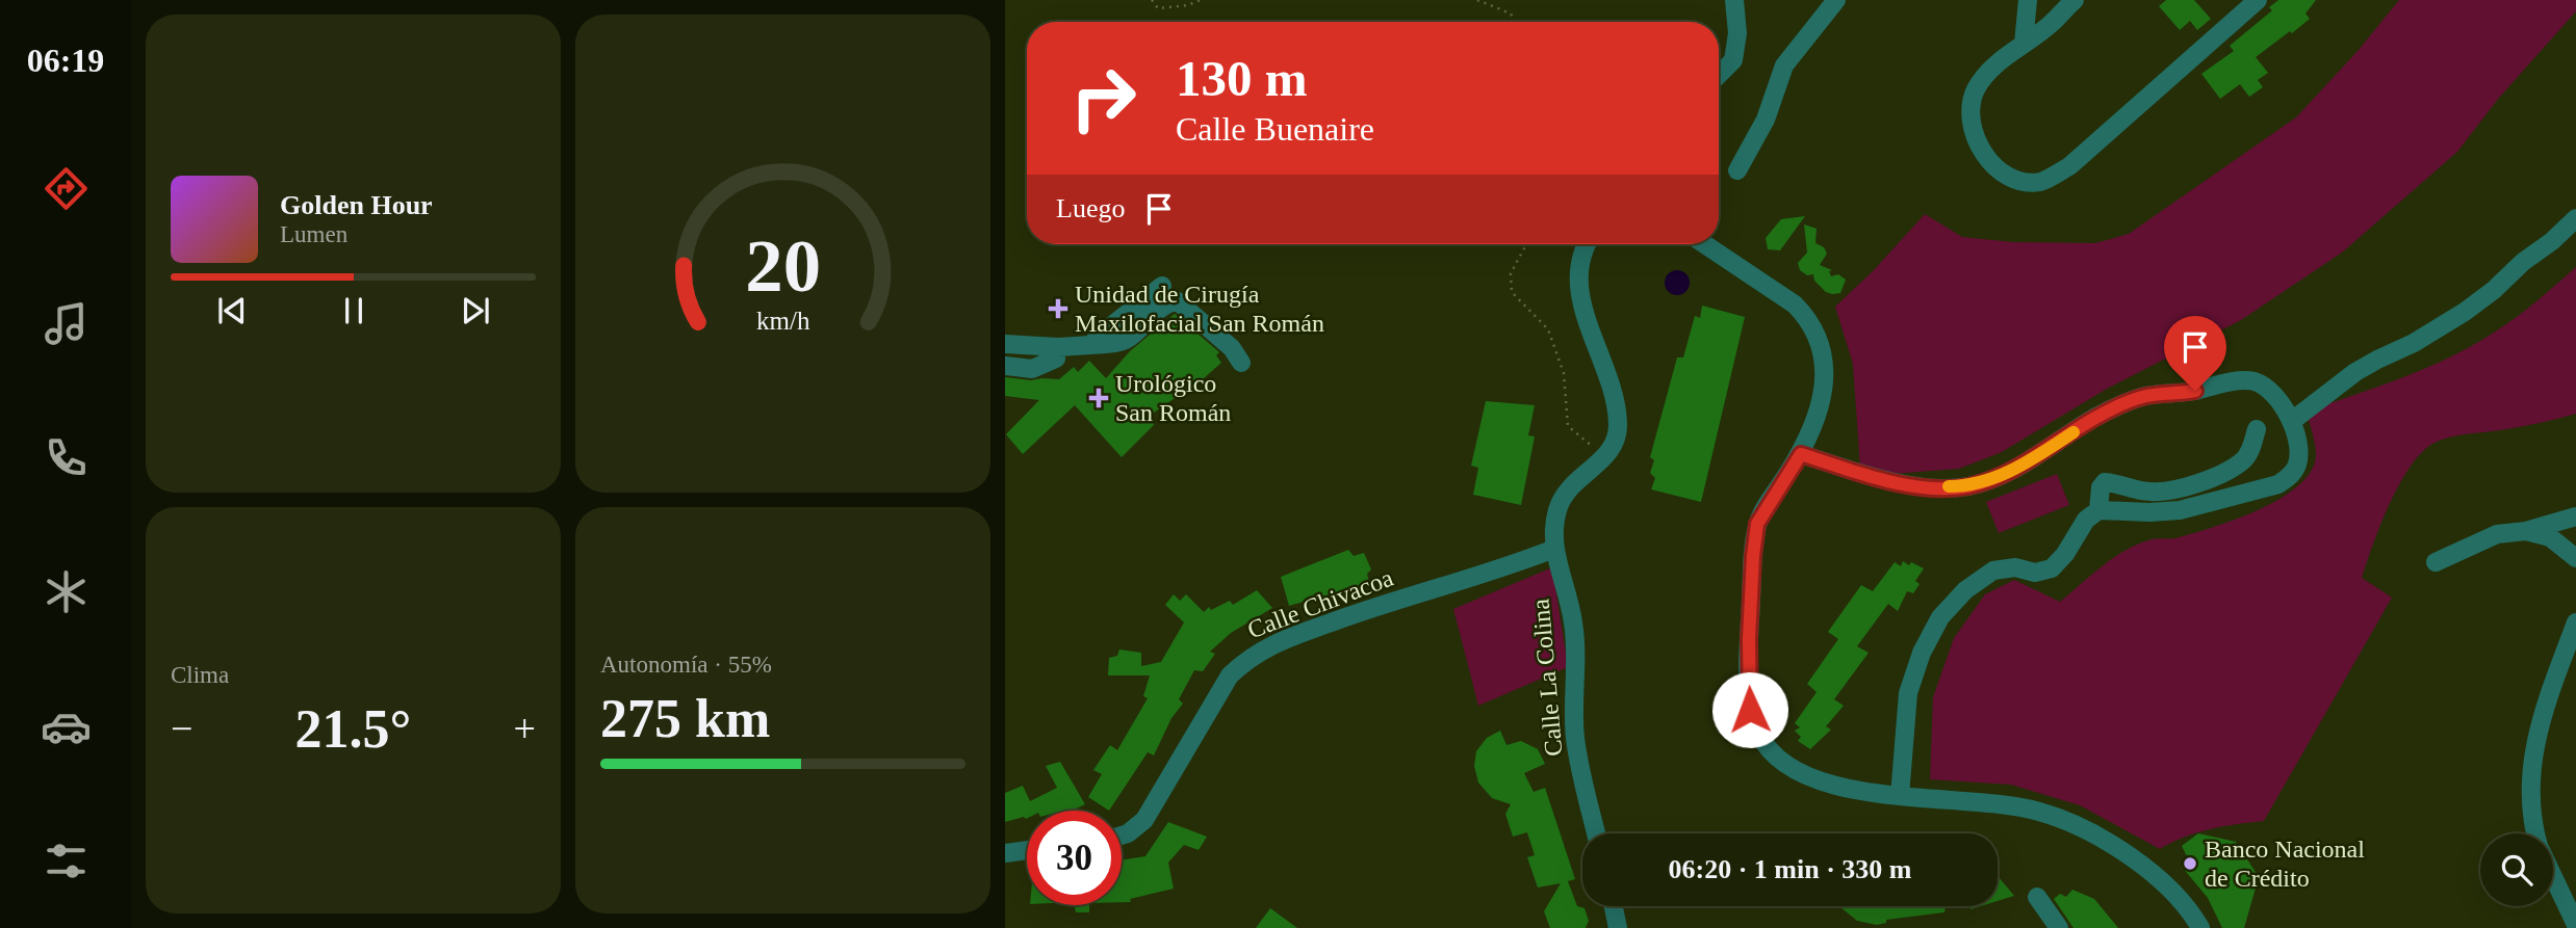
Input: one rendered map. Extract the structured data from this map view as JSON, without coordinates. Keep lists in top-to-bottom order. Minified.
{"streets":{"street":["Calle Chivacoa","Calle La Colina"]},"crossings":[["Calle Chivacoa","Calle La Colina"]],"places":{"health":["Unidad de Cirugía Maxilofacial San Román","Urológico San Román"],"other":["Banco Nacional de Crédito"]},"page":{"tabs":"06:19","turn":["130 m","Calle Buenaire"],"then":"Luego","song":["Golden Hour","Lumen"],"tile":["Clima",["Autonomía · 55%","275 km"]],"heat":["−","21.5°","+"],"limit":"30","trip":"06:20 · 1 min · 330 m","gauge":["20","km/h"]}}
